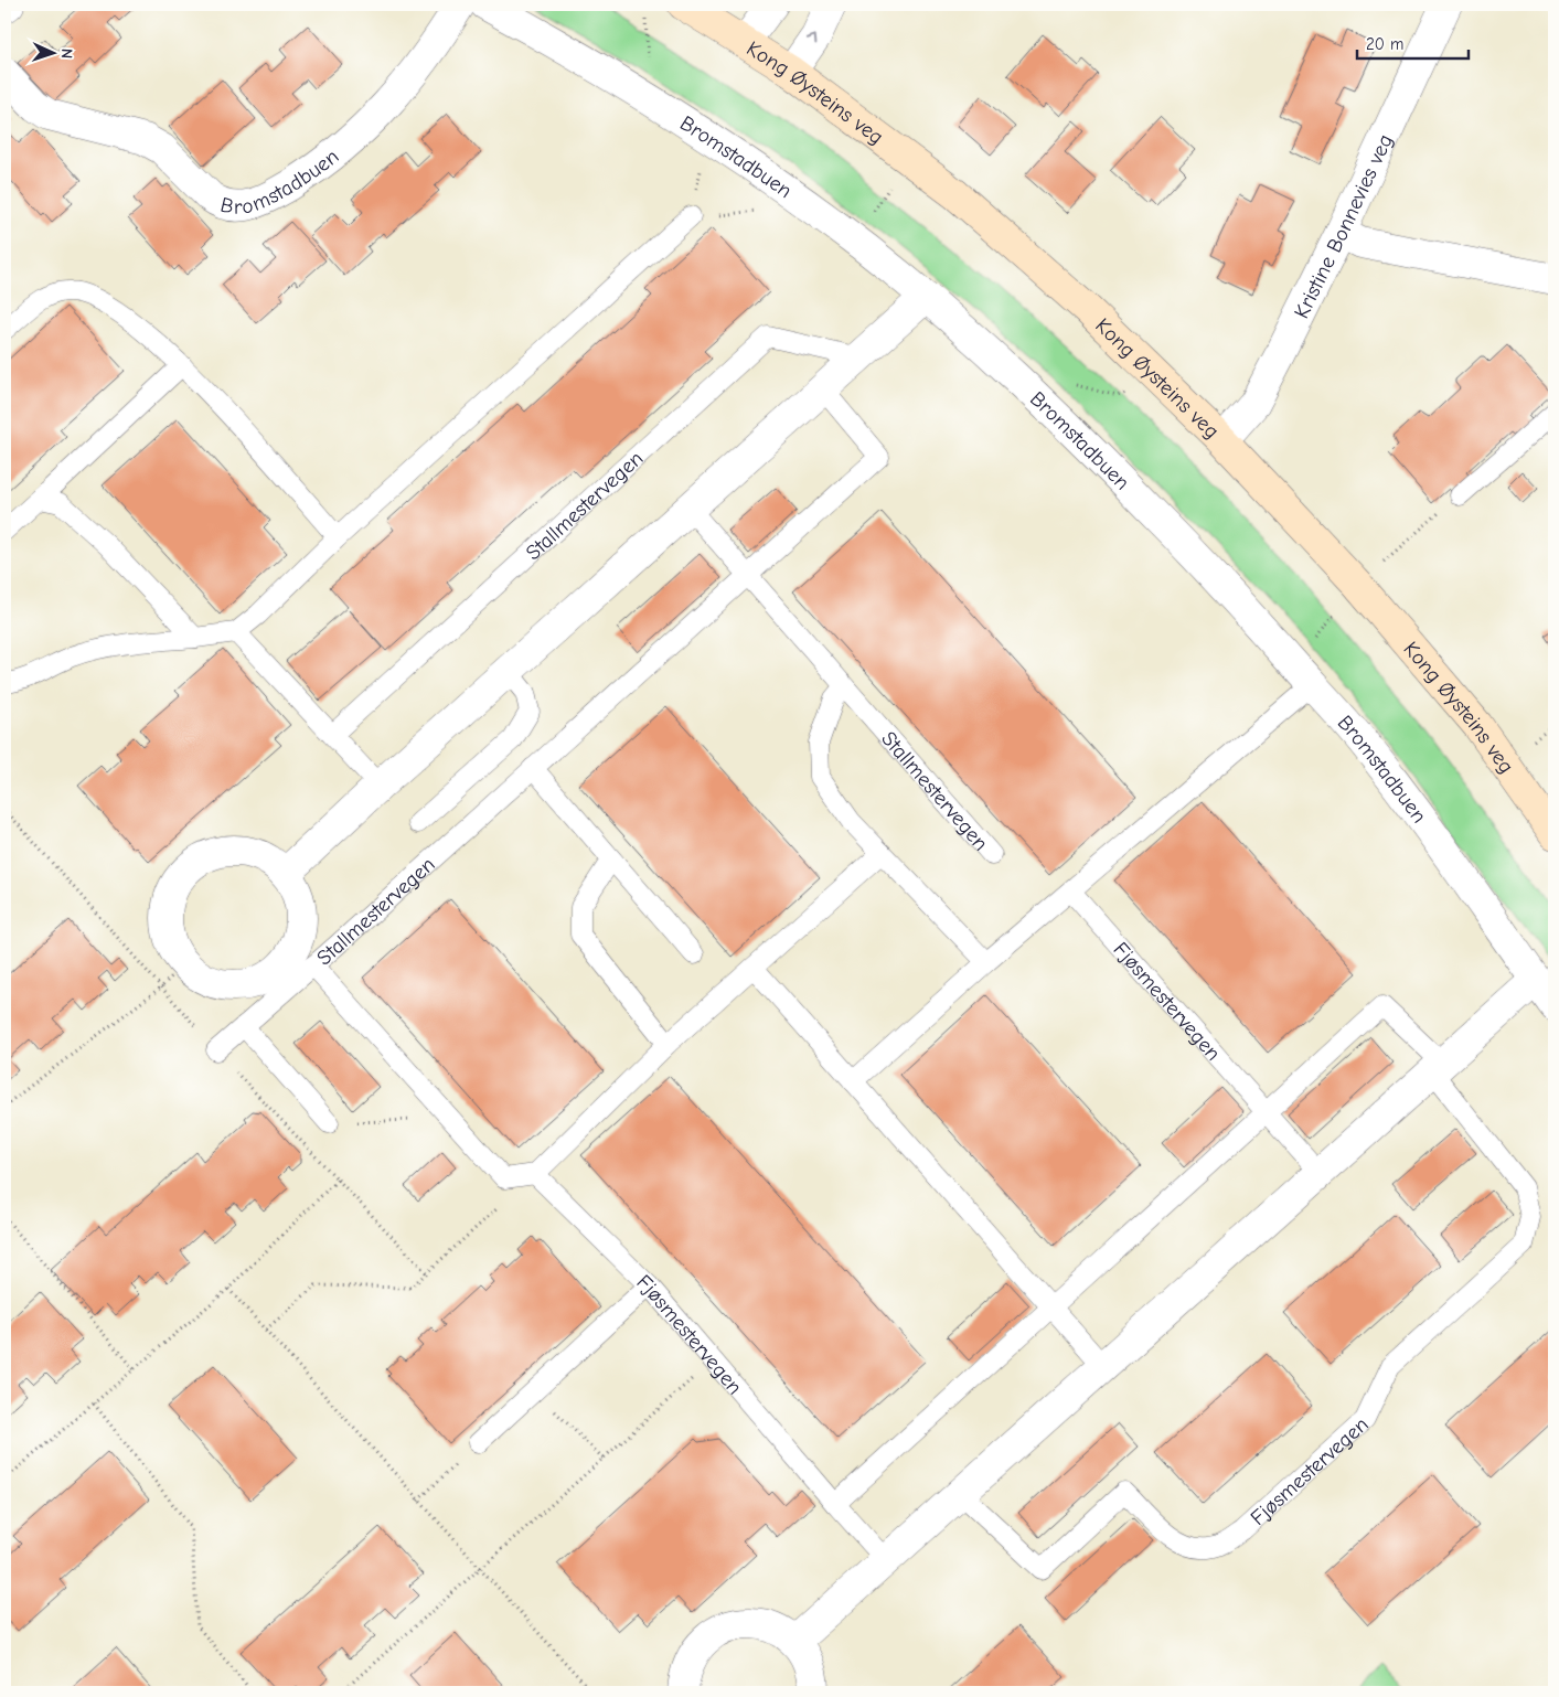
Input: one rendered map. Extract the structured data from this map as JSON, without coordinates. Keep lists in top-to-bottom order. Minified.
{"streets":{"main road":["Kong Øysteins veg"],"street":["Bromstadbuen","Kristine Bonnevies veg","Stallmestervegen"],"lane":["Fjøsmestervegen"]},"crossings":[["Kong Øysteins veg","Kristine Bonnevies veg"]],"scale_bar":"20 m","north":"right"}
